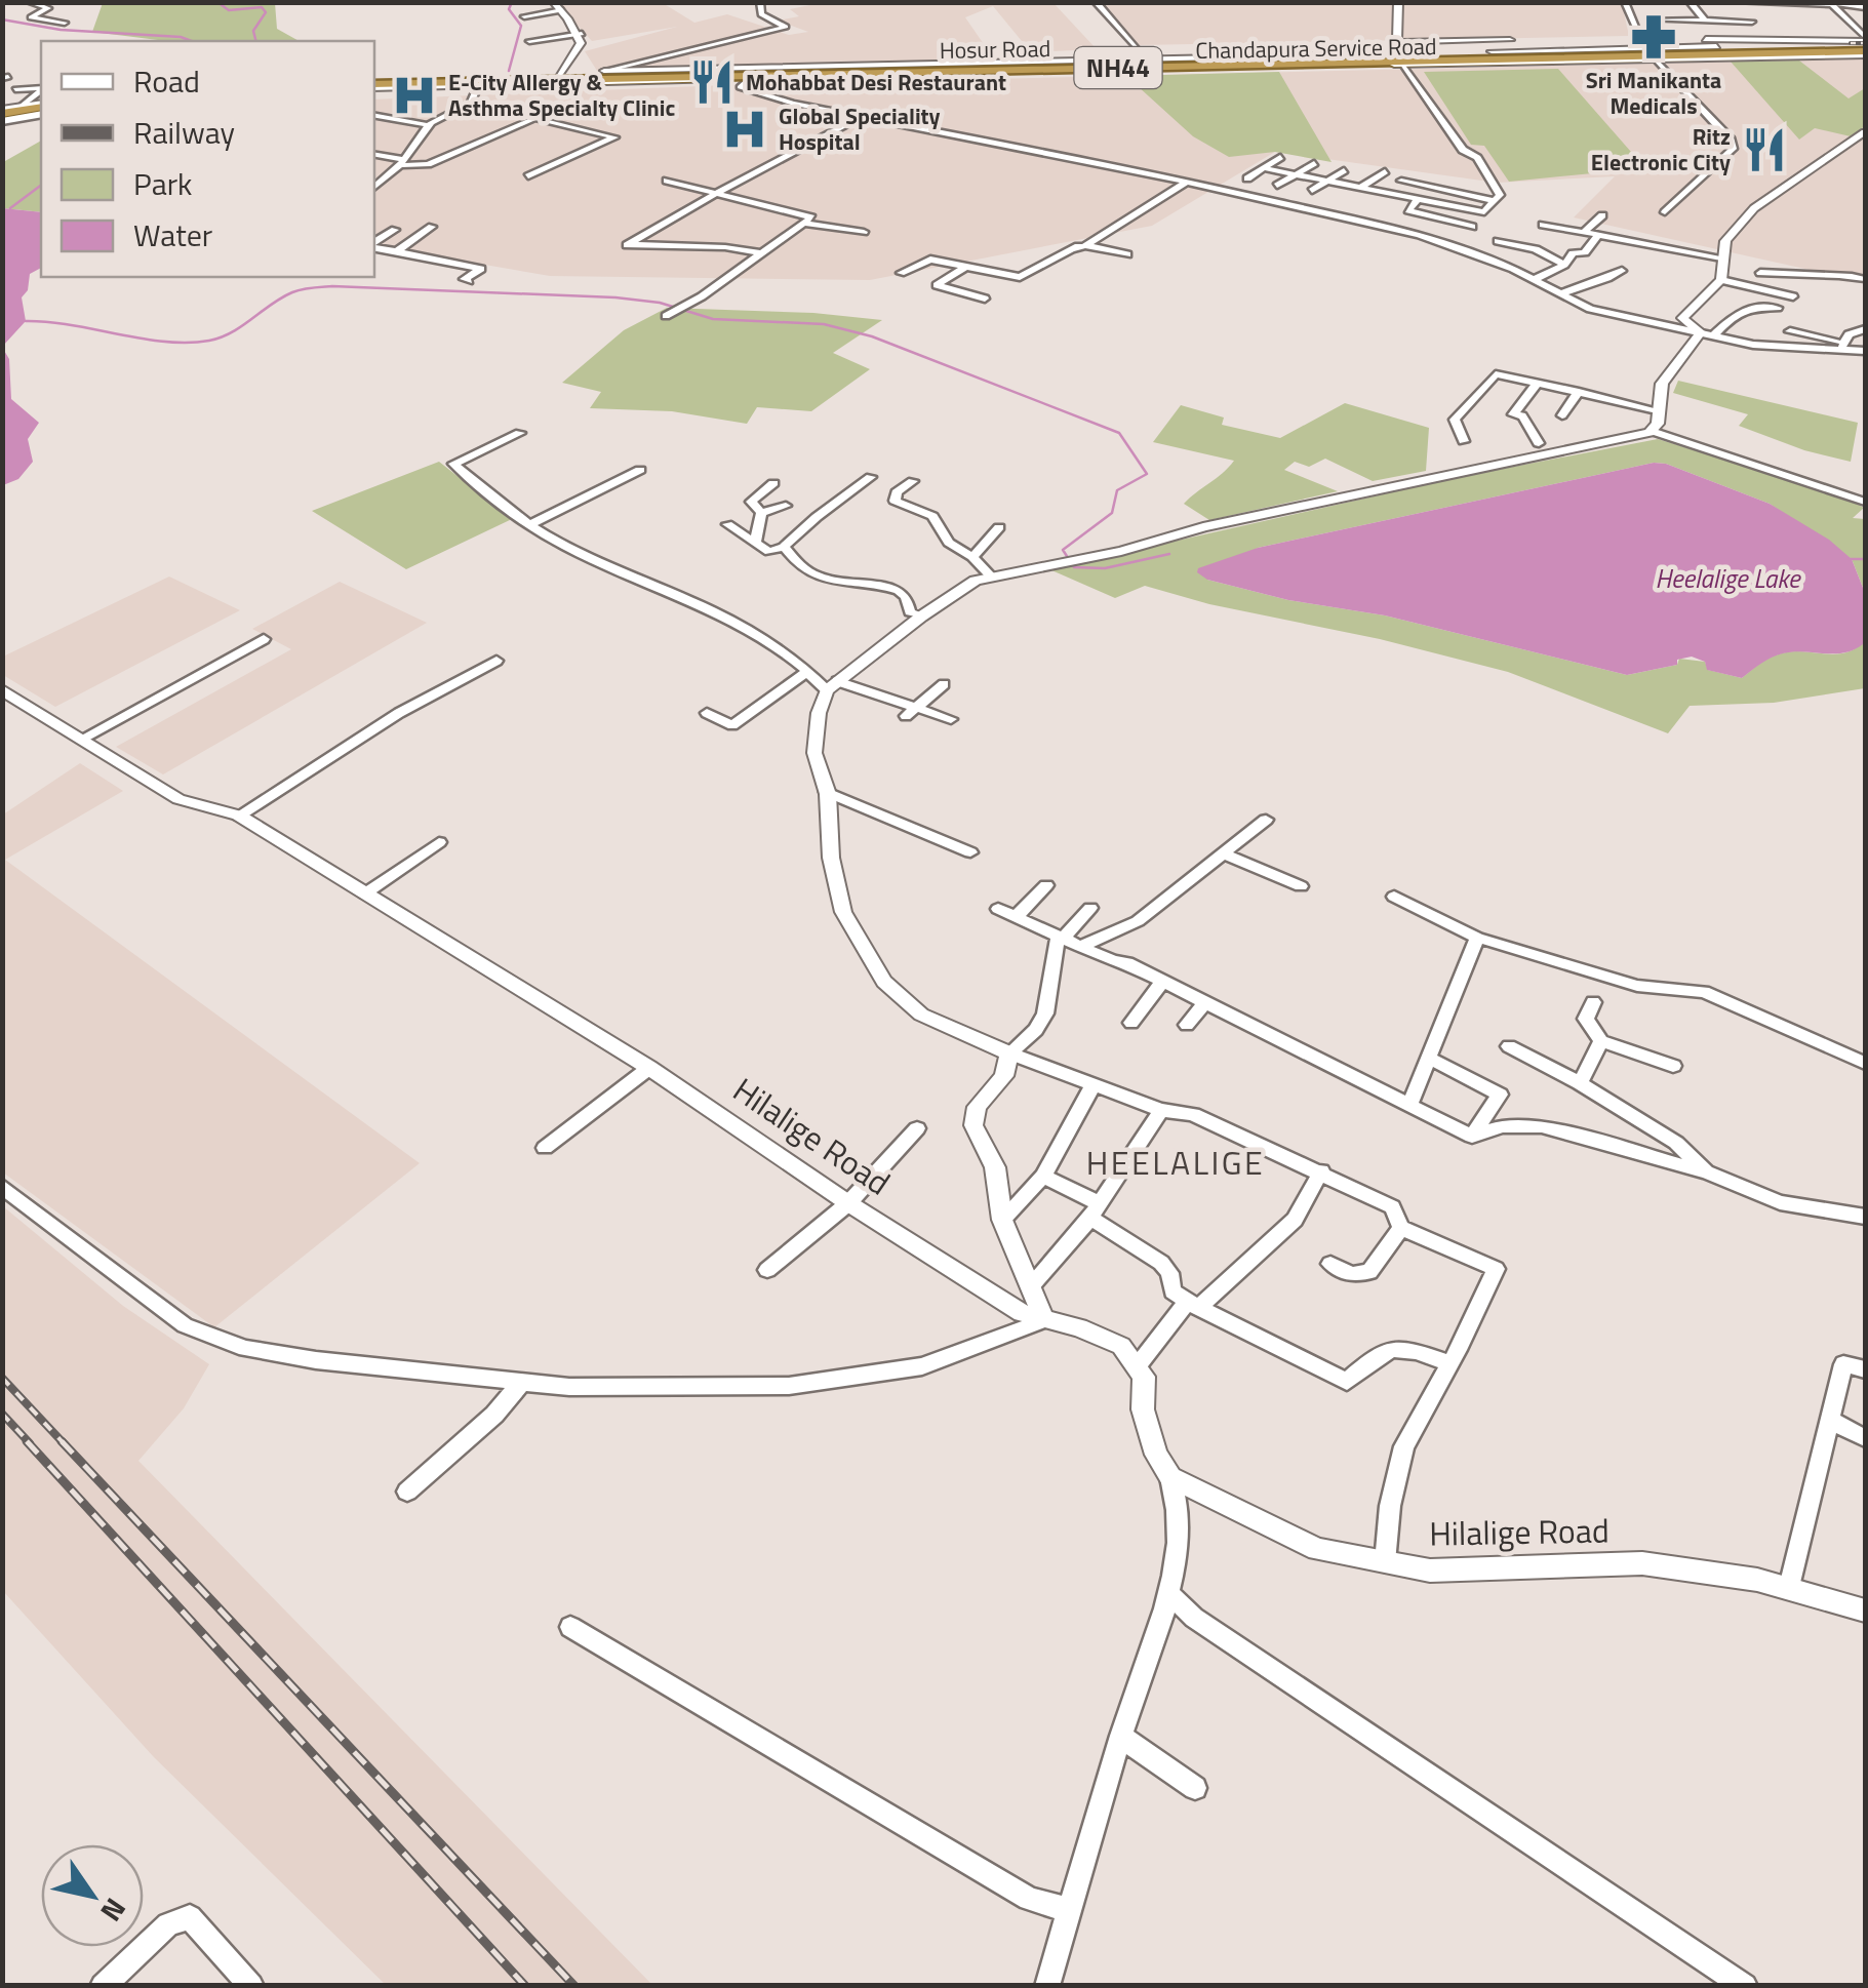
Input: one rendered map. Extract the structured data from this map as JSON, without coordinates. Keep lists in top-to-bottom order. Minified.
{"streets":{"highway":["Hosur Road","NH44"],"street":["Chandapura Service Road","Hilalige Road"]},"crossings":[["Chandapura Service Road","Hosur Road"]],"districts":["HEELALIGE"],"water":["Heelalige Lake"],"places":{"pharmacy":["Sri Manikanta Medicals"],"restaurant":["Mohabbat Desi Restaurant","Ritz Electronic City"],"hospital":["E-City Allergy & Asthma Specialty Clinic","Global Speciality Hospital"]},"legend":["Road","Railway","Park","Water"],"north":"bottom right"}
